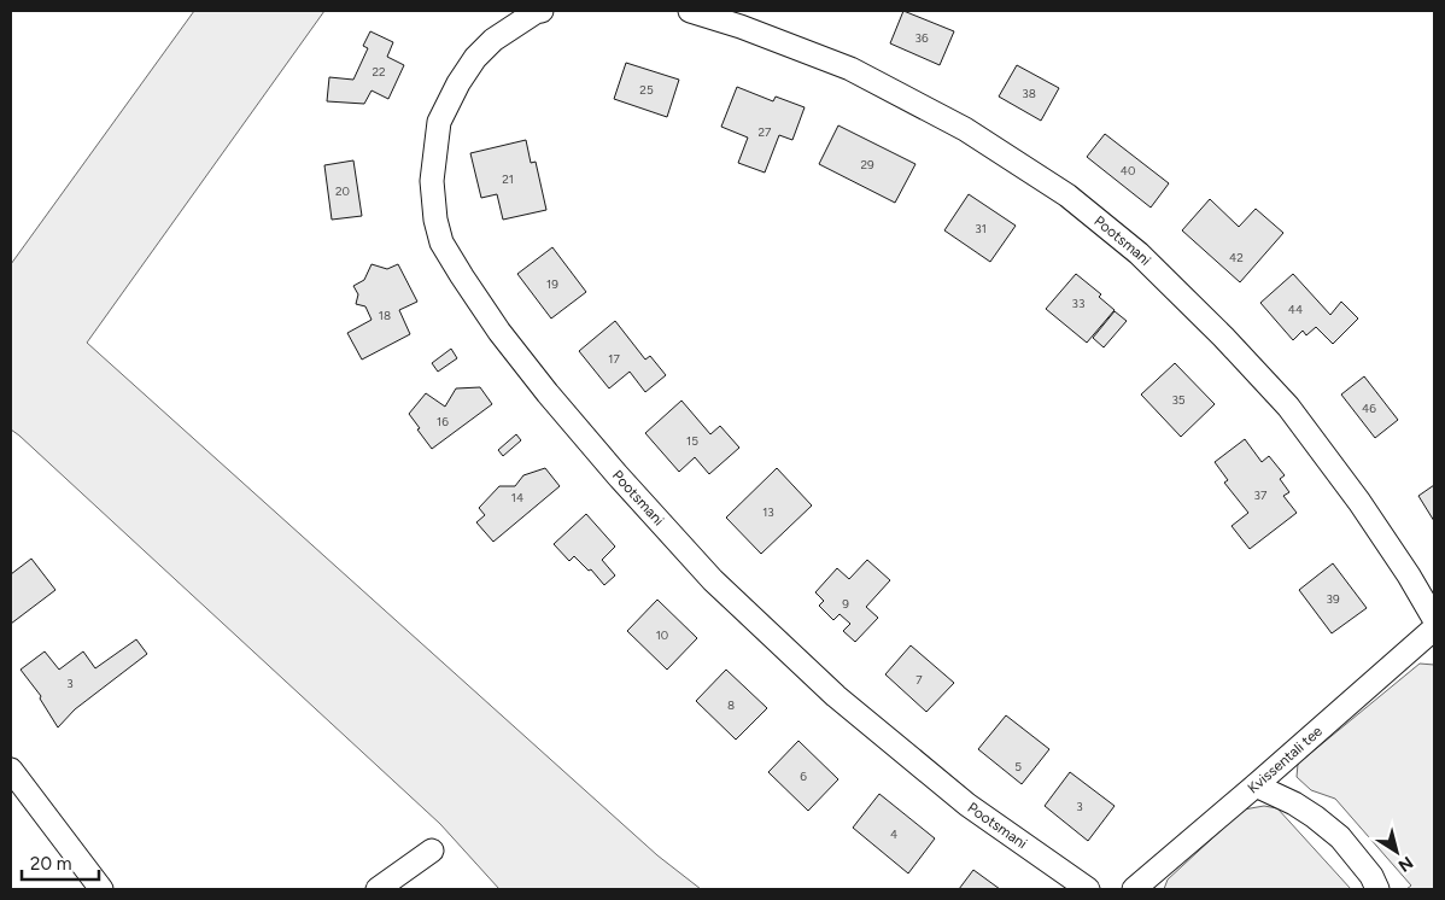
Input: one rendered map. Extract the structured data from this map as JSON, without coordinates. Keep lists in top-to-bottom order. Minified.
{"streets":{"street":["Pootsmani","Kvissentali tee"]},"house_numbers":["36","22","25","38","27","29","40","21","20","31","42","19","33","44","18","17","35","46","16","15","37","14","13","39","9","10","7","3","8","5","6","3","4"],"scale_bar":"20 m","north":"bottom right"}
